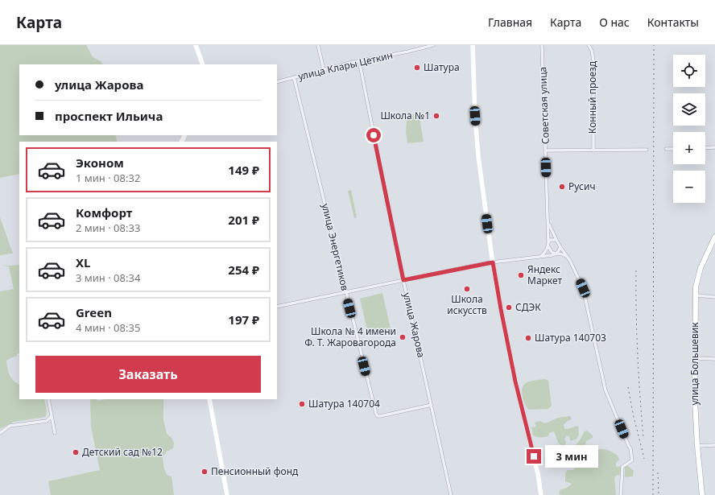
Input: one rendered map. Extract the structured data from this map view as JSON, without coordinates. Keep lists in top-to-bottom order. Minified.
{"streets":{"main road":["улица Большевик"],"street":["улица Клары Цеткин","Конный проезд","Советская улица","улица Энергетиков","улица Жарова"]},"crossings":[["улица Клары Цеткин","улица Энергетиков"],["улица Клары Цеткин","улица Жарова"],["улица Энергетиков","улица Жарова"]],"places":["Шатура","Школа №1","Русич","Яндекс Маркет","Школа искусств","СДЭК","Школа № 4 имени Ф. Т. Жаровагорода","Шатура 140703","Шатура 140704","Детский сад №12","Пенсионный фонд"],"page":{"header":"Карта","nav":["Главная","Карта","О нас","Контакты"],"map_buttons":["+","−"],"banner":["улица Жарова","проспект Ильича"],"list":[{"name":"Эконом","note":"1 мин · 08:32","value":"149 ₽"},{"name":"Комфорт","note":"2 мин · 08:33","value":"201 ₽"},{"name":"XL","note":"3 мин · 08:34","value":"254 ₽"},{"name":"Green","note":"4 мин · 08:35","value":"197 ₽"}],"buttons":"Заказать","bubble":"3 мин"}}
